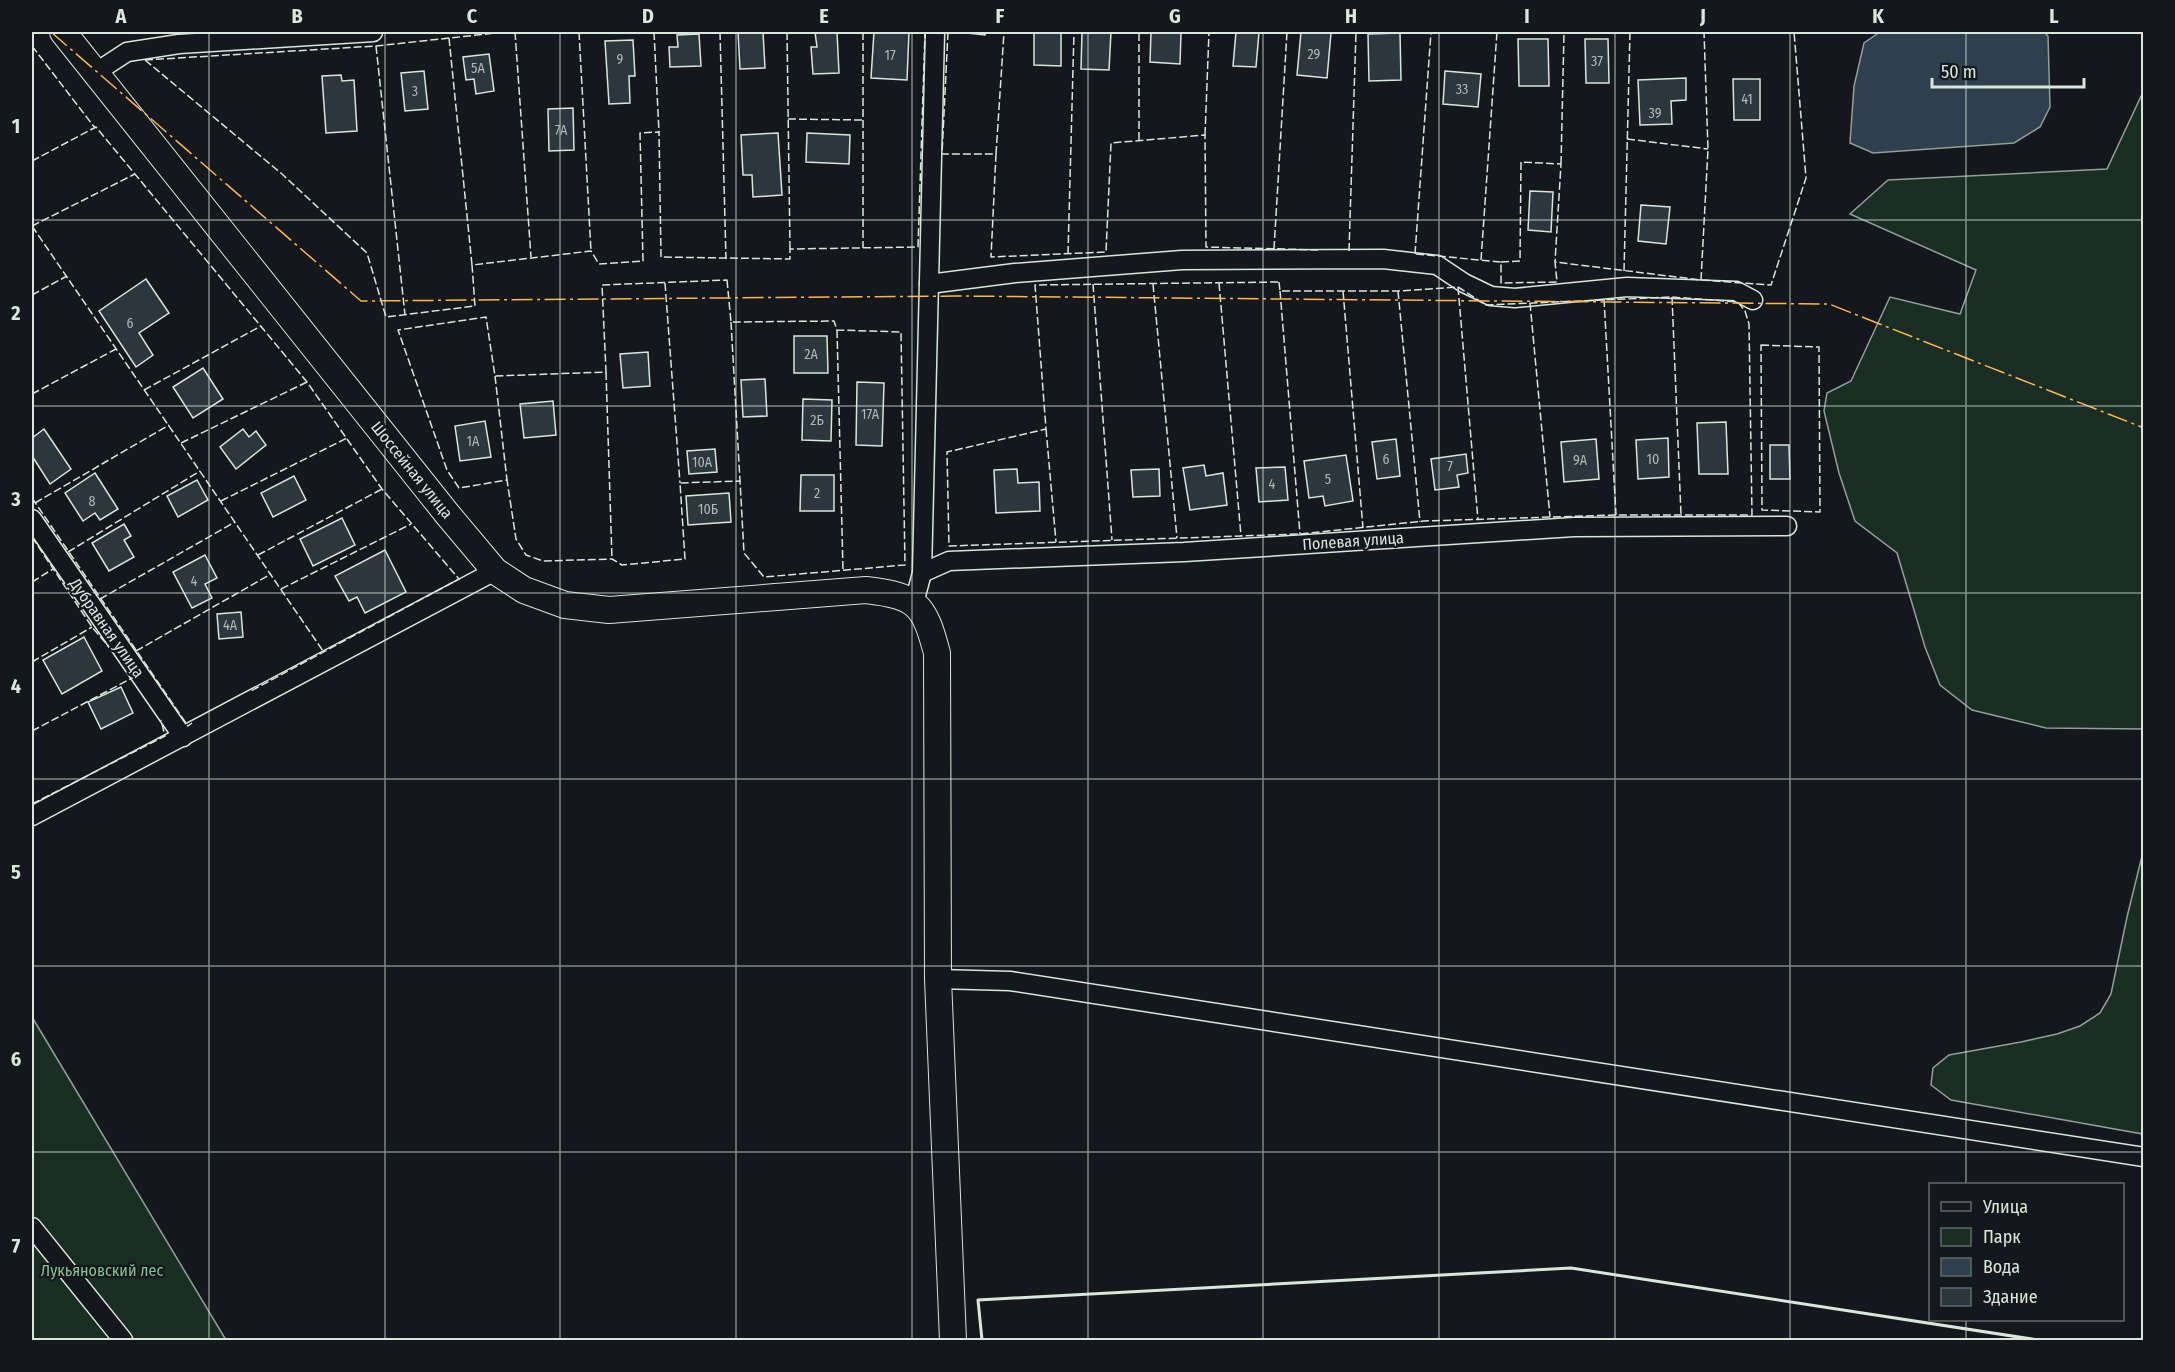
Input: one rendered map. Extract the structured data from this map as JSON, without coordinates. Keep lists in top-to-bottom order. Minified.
{"streets":{"main road":["Шоссейная улица"],"street":["Полевая улица","Дубравная улица"]},"parks":["Лукьяновский лес"],"house_numbers":["29","17","9","37","5А","33","3","41","39","7А","6","2А","17А","2Б","1А","6","10","9А","10А","7","5","4","2","8","10Б","4","4А"],"legend":["Улица","Парк","Вода","Здание"],"scale_bar":"50 m","grid":{"columns":["A","B","C","D","E","F","G","H","I","J","K","L"],"rows":["1","2","3","4","5","6","7"]}}
